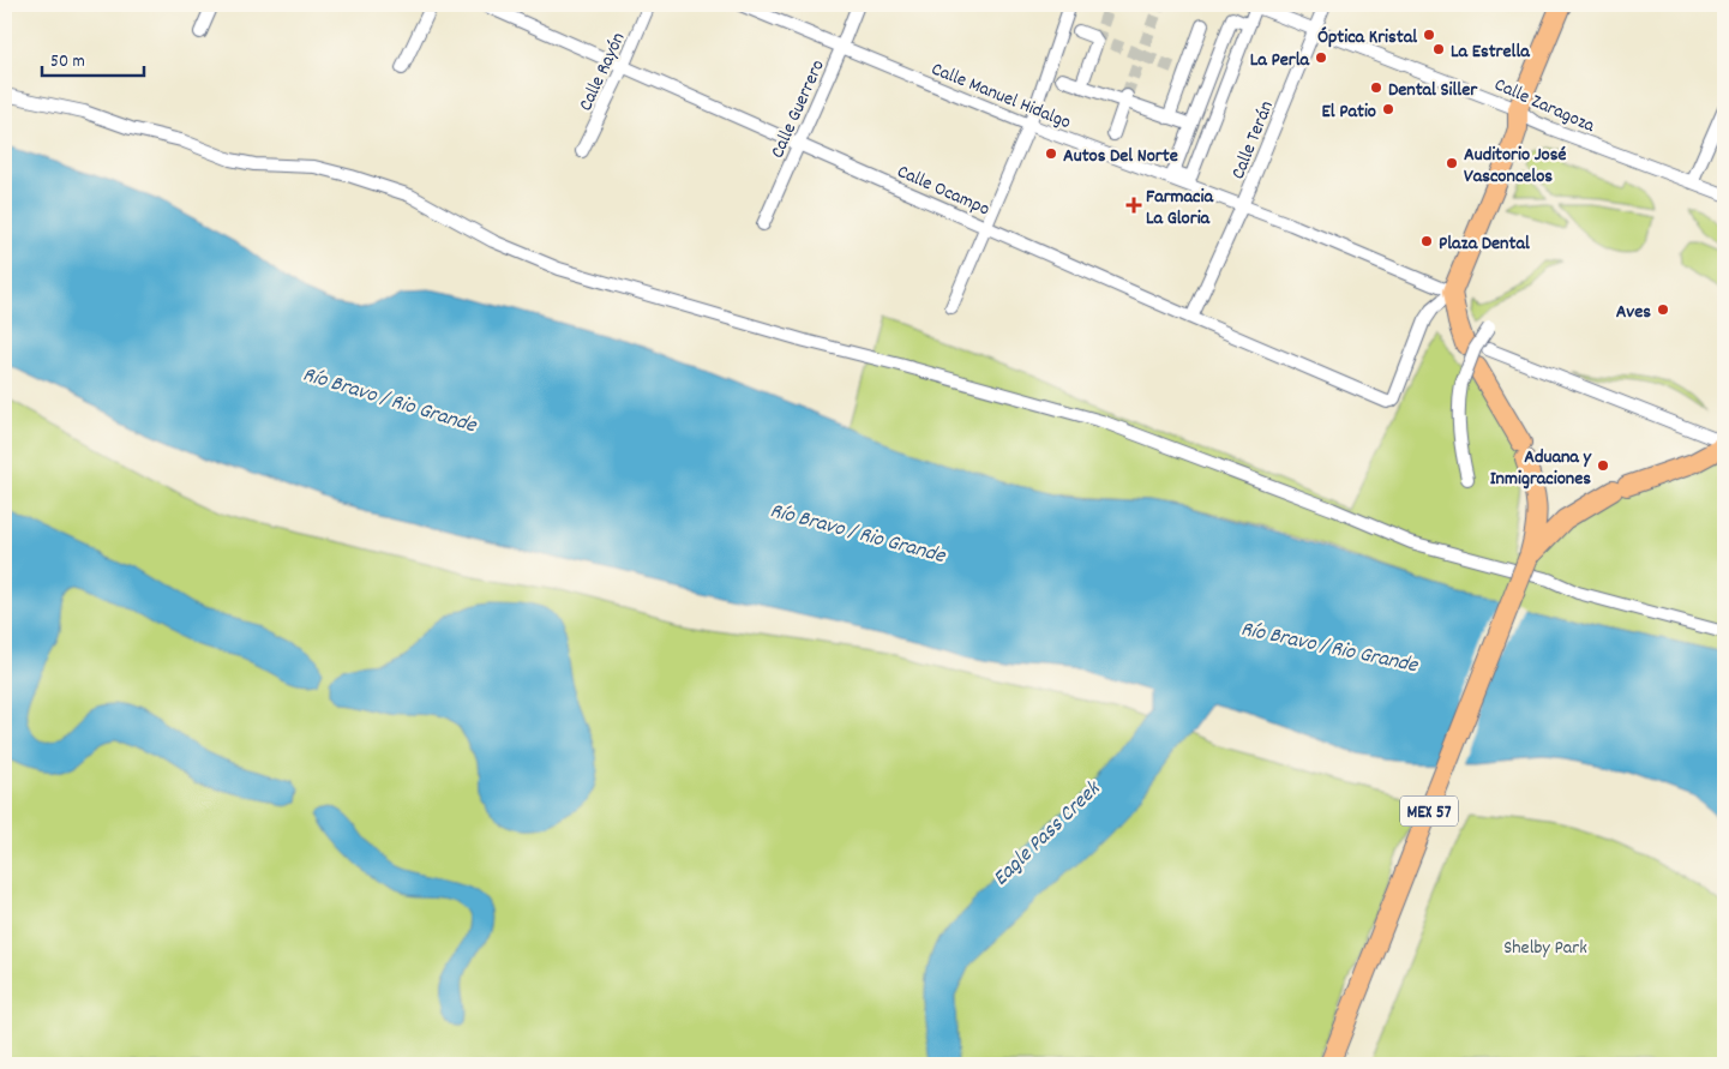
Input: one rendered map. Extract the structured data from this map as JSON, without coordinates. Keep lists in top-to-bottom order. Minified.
{"streets":{"main road":["MEX 57"],"street":["Calle Rayón","Calle Manuel Hidalgo","Calle Zaragoza","Calle Guerrero","Calle Terán","Calle Ocampo"]},"crossings":[["Calle Rayón","Calle Ocampo"],["Calle Manuel Hidalgo","Calle Guerrero"],["Calle Manuel Hidalgo","Calle Terán"],["Calle Manuel Hidalgo","Calle Ocampo"],["Calle Zaragoza","Calle Terán"],["Calle Guerrero","Calle Ocampo"],["Calle Terán","Calle Ocampo"]],"water":["Río Bravo / Rio Grande","Eagle Pass Creek"],"parks":["Shelby Park"],"places":{"other":["Óptica Kristal","La Estrella","La Perla","Dental Siller","El Patio","Autos Del Norte","Auditorio José Vasconcelos","Plaza Dental","Aves","Aduana y Inmigraciones"],"health":["Farmacia La Gloria"]},"scale_bar":"50 m"}
